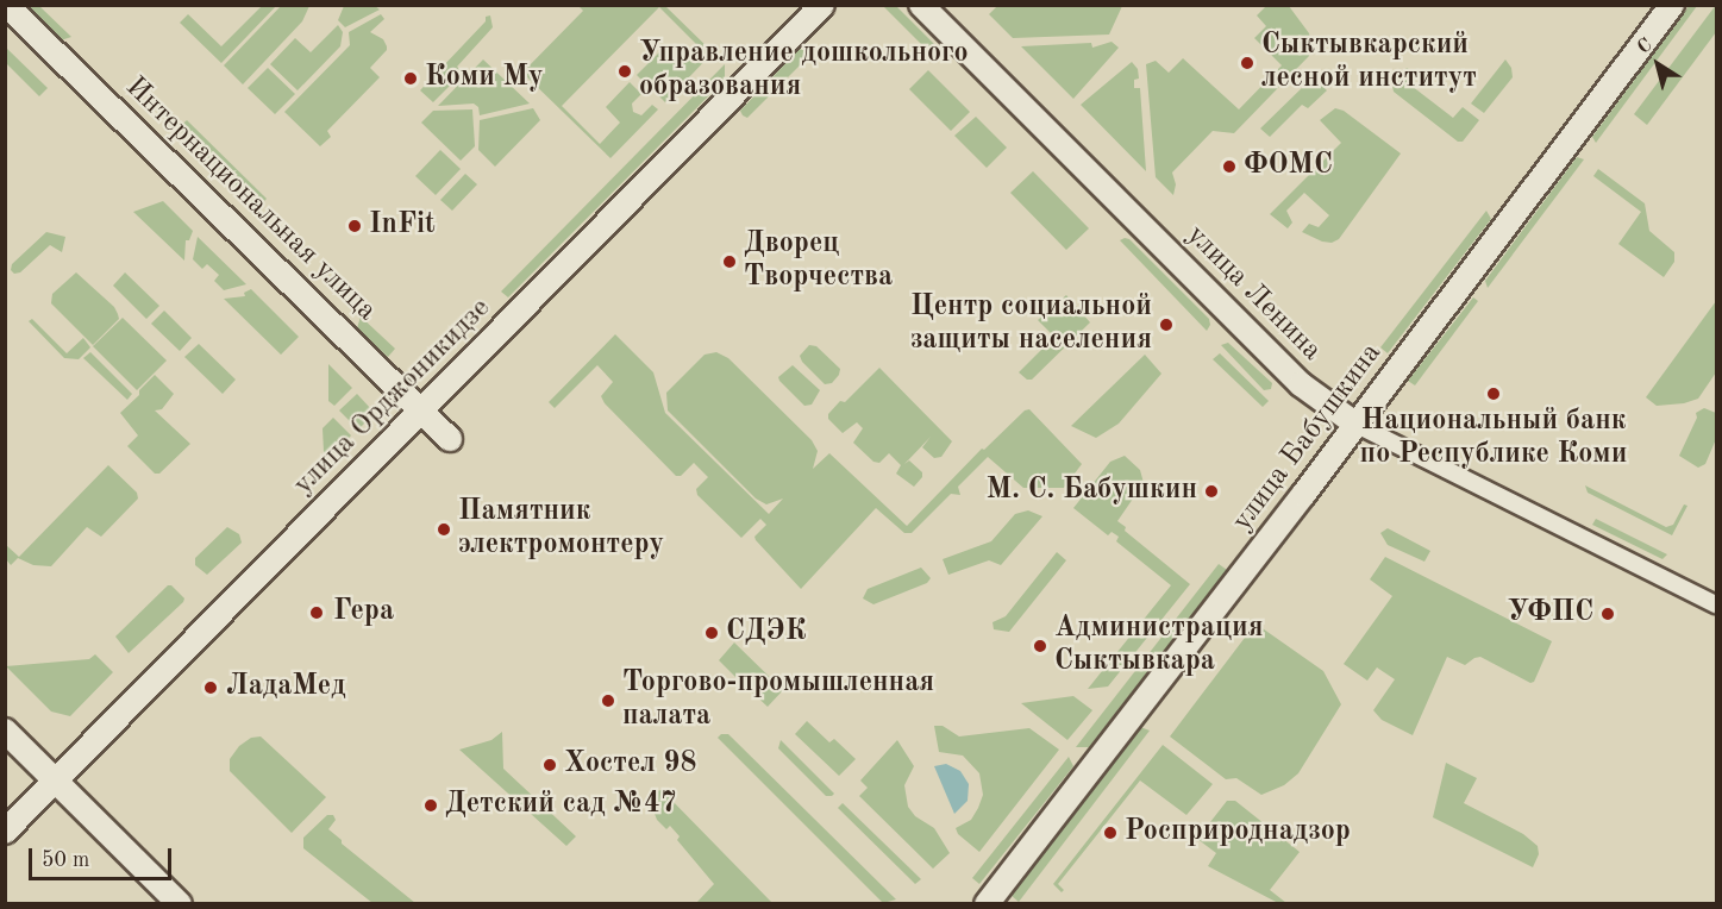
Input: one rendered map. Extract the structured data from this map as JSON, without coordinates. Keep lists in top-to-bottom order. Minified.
{"streets":{"street":["Интернациональная улица","улица Ленина","улица Орджоникидзе","улица Бабушкина"]},"crossings":[["Интернациональная улица","улица Орджоникидзе"],["улица Ленина","улица Бабушкина"]],"places":["Сыктывкарский лесной институт","Управление дошкольного образования","Коми Му","ФОМС","InFit","Дворец Творчества","Центр социальной защиты населения","Национальный банк по Республике Коми","М. С. Бабушкин","Памятник электромонтеру","Гера","УФПС","СДЭК","Администрация Сыктывкара","ЛадаМед","Торгово-промышленная палата","Хостел 98","Детский сад №47","Росприроднадзор"],"scale_bar":"50 m","north":"top left"}
